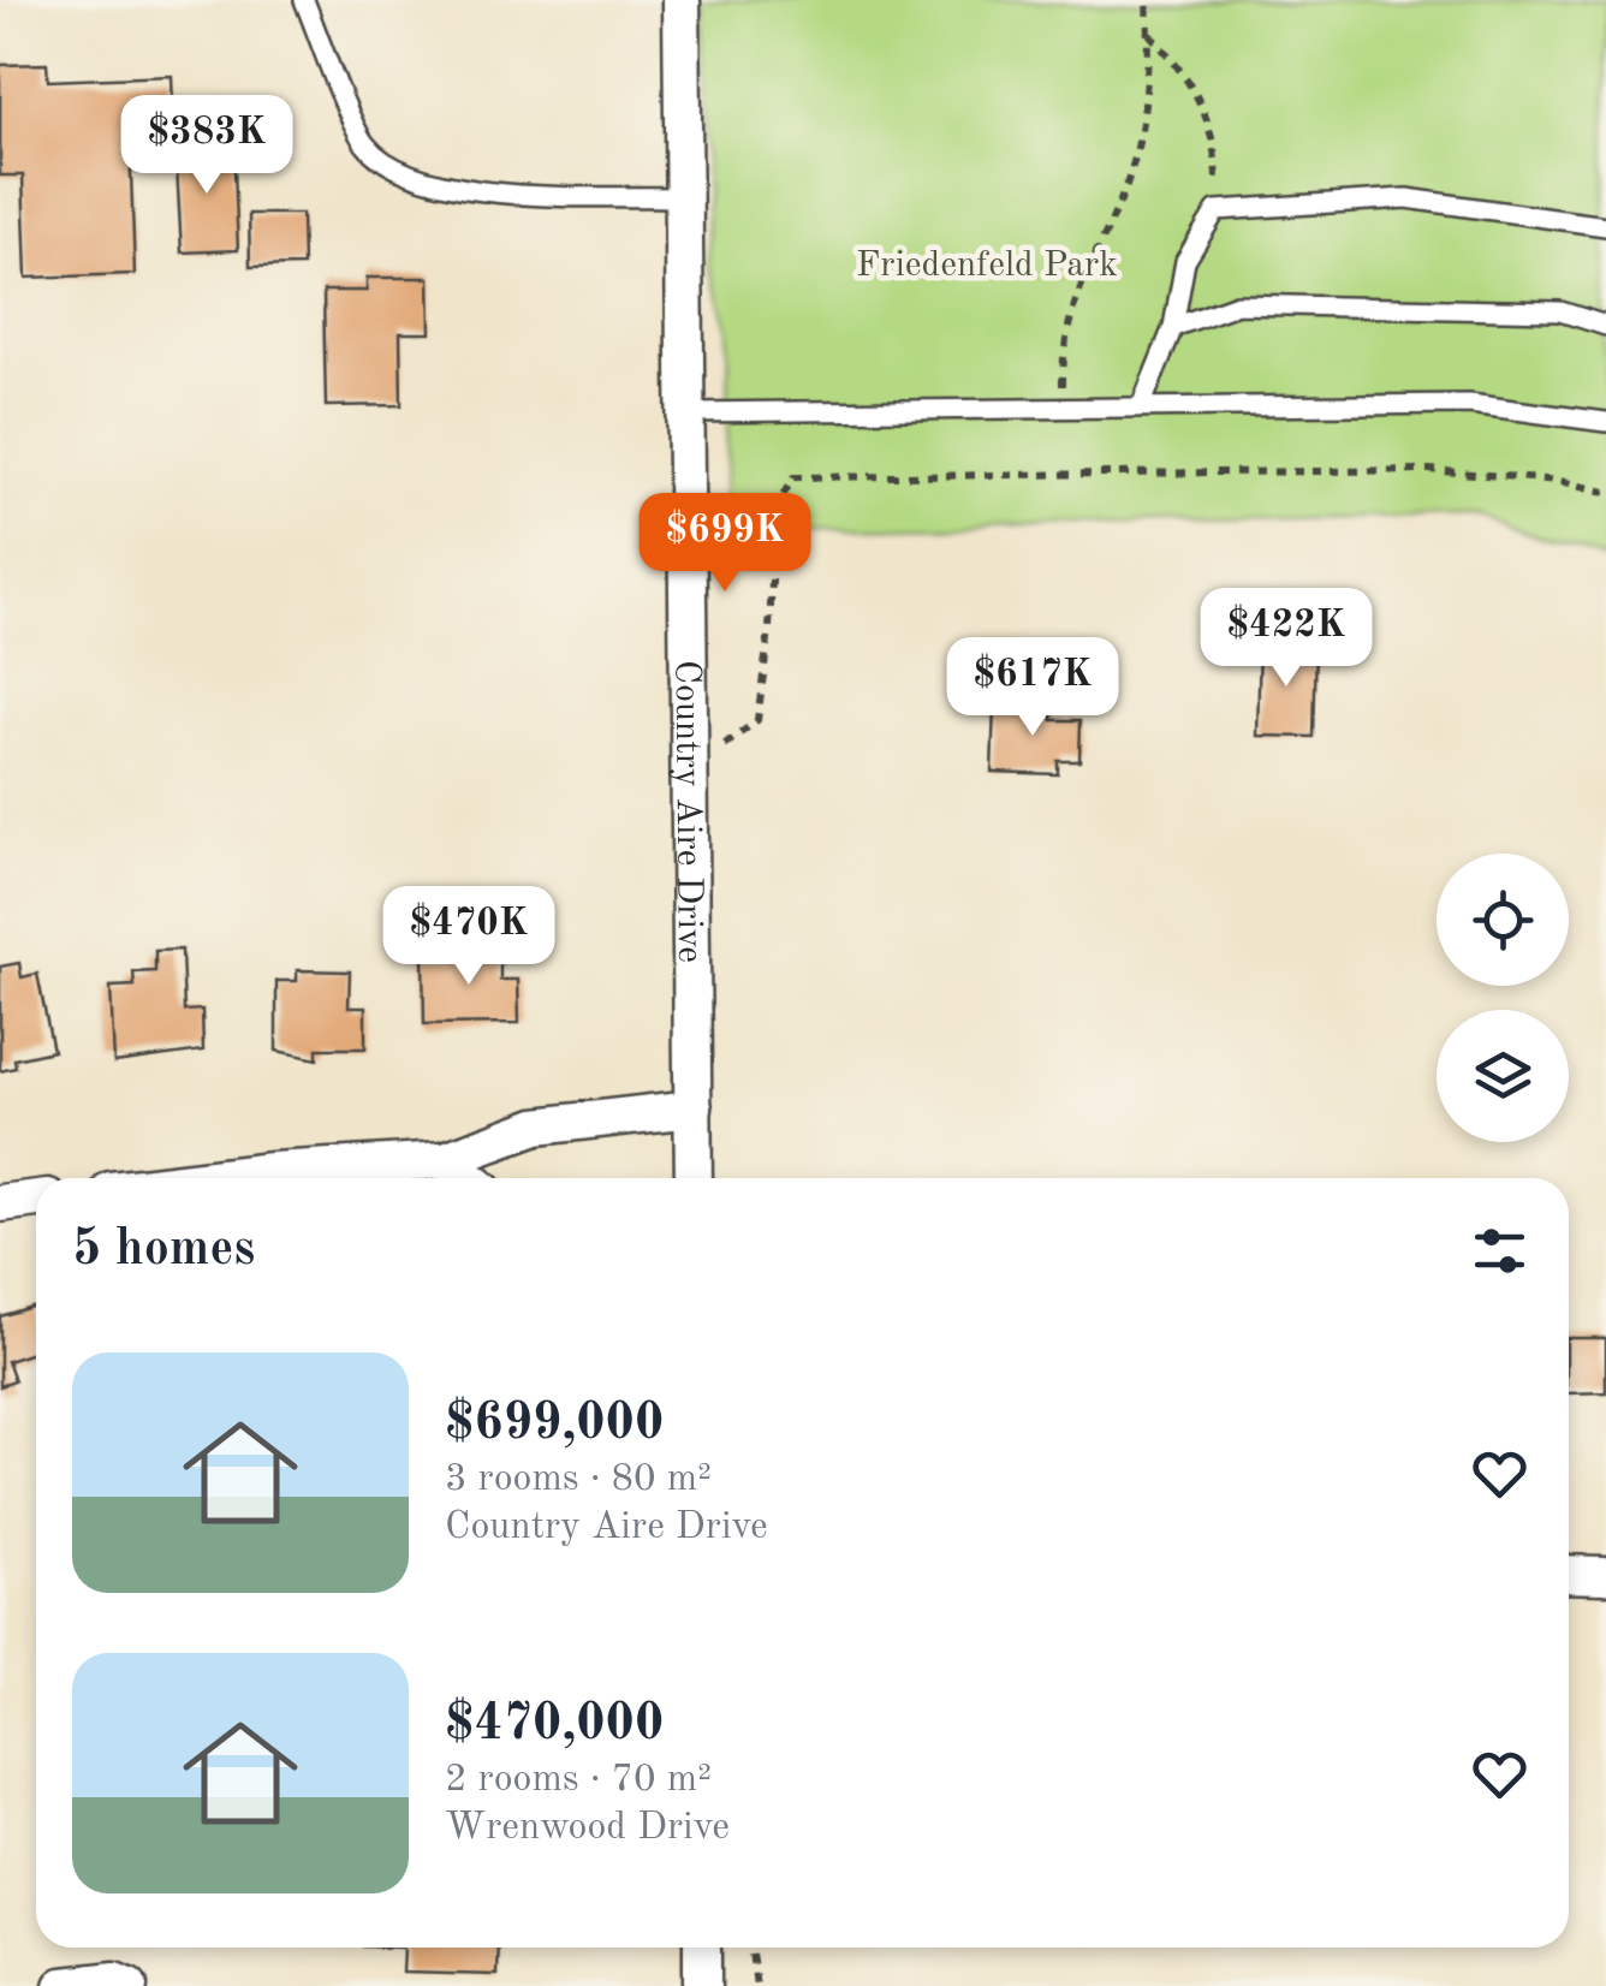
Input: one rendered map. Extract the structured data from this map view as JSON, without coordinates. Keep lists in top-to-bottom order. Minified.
{"streets":{"street":["Country Aire Drive"]},"parks":["Friedenfeld Park"],"page":{"price":["$383K","$699K","$422K","$617K","$470K"],"heading":"5 homes","list":[{"name":"$699,000","note":"3 rooms · 80 m² · Country Aire Drive"},{"name":"$470,000","note":"2 rooms · 70 m² · Wrenwood Drive"}]}}
